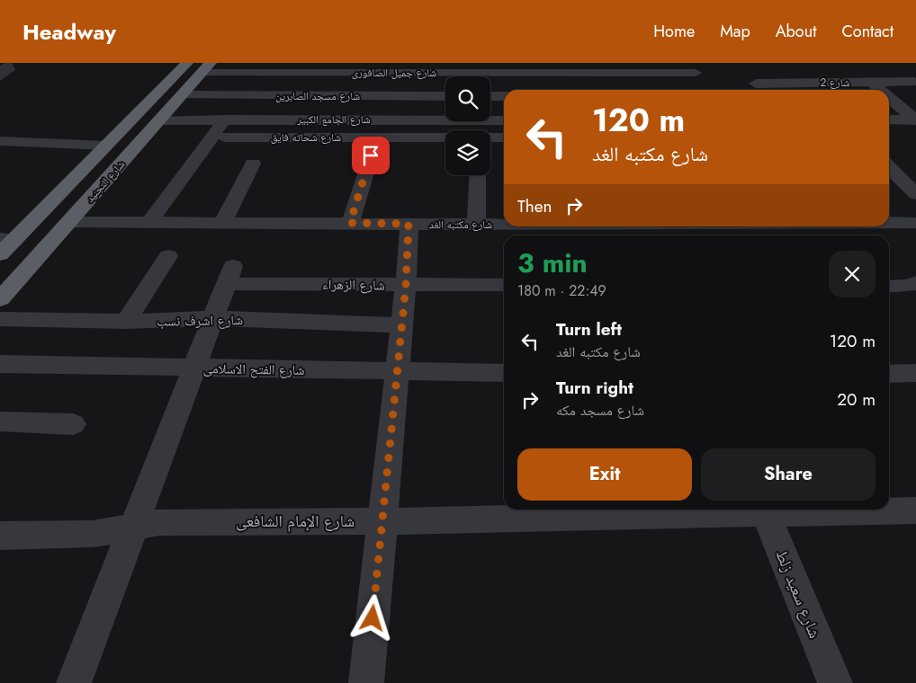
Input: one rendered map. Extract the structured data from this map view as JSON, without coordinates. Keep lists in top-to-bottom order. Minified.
{"streets":{"highway":["شارع التجنيد"],"street":["شارع جميل الصافورى","شارع 2","شارع مسجد الصابرين","شارع الجامع الكبير","شارع شحاته فايق","شارع مكتبه الغد","شارع الزهراء","شارع اشرف نسب","شارع الفتح الاسلامى","شارع الإمام الشافعى","شارع سعيد زلط"]},"crossings":[["شارع جميل الصافورى","شارع التجنيد"],["شارع مسجد الصابرين","شارع التجنيد"],["شارع الجامع الكبير","شارع التجنيد"],["شارع التجنيد","شارع مكتبه الغد"],["شارع الزهراء","شارع اشرف نسب"],["شارع الإمام الشافعى","شارع سعيد زلط"]],"page":{"header":"Headway","nav":["Home","Map","About","Contact"],"turn":["120 m","شارع مكتبه الغد"],"then":"Then","heading":["3 min","180 m · 22:49"],"list":[{"name":"Turn left","note":"شارع مكتبه الغد","value":"120 m"},{"name":"Turn right","note":"شارع مسجد مكه","value":"20 m"}],"buttons":["Exit","Share"]}}
